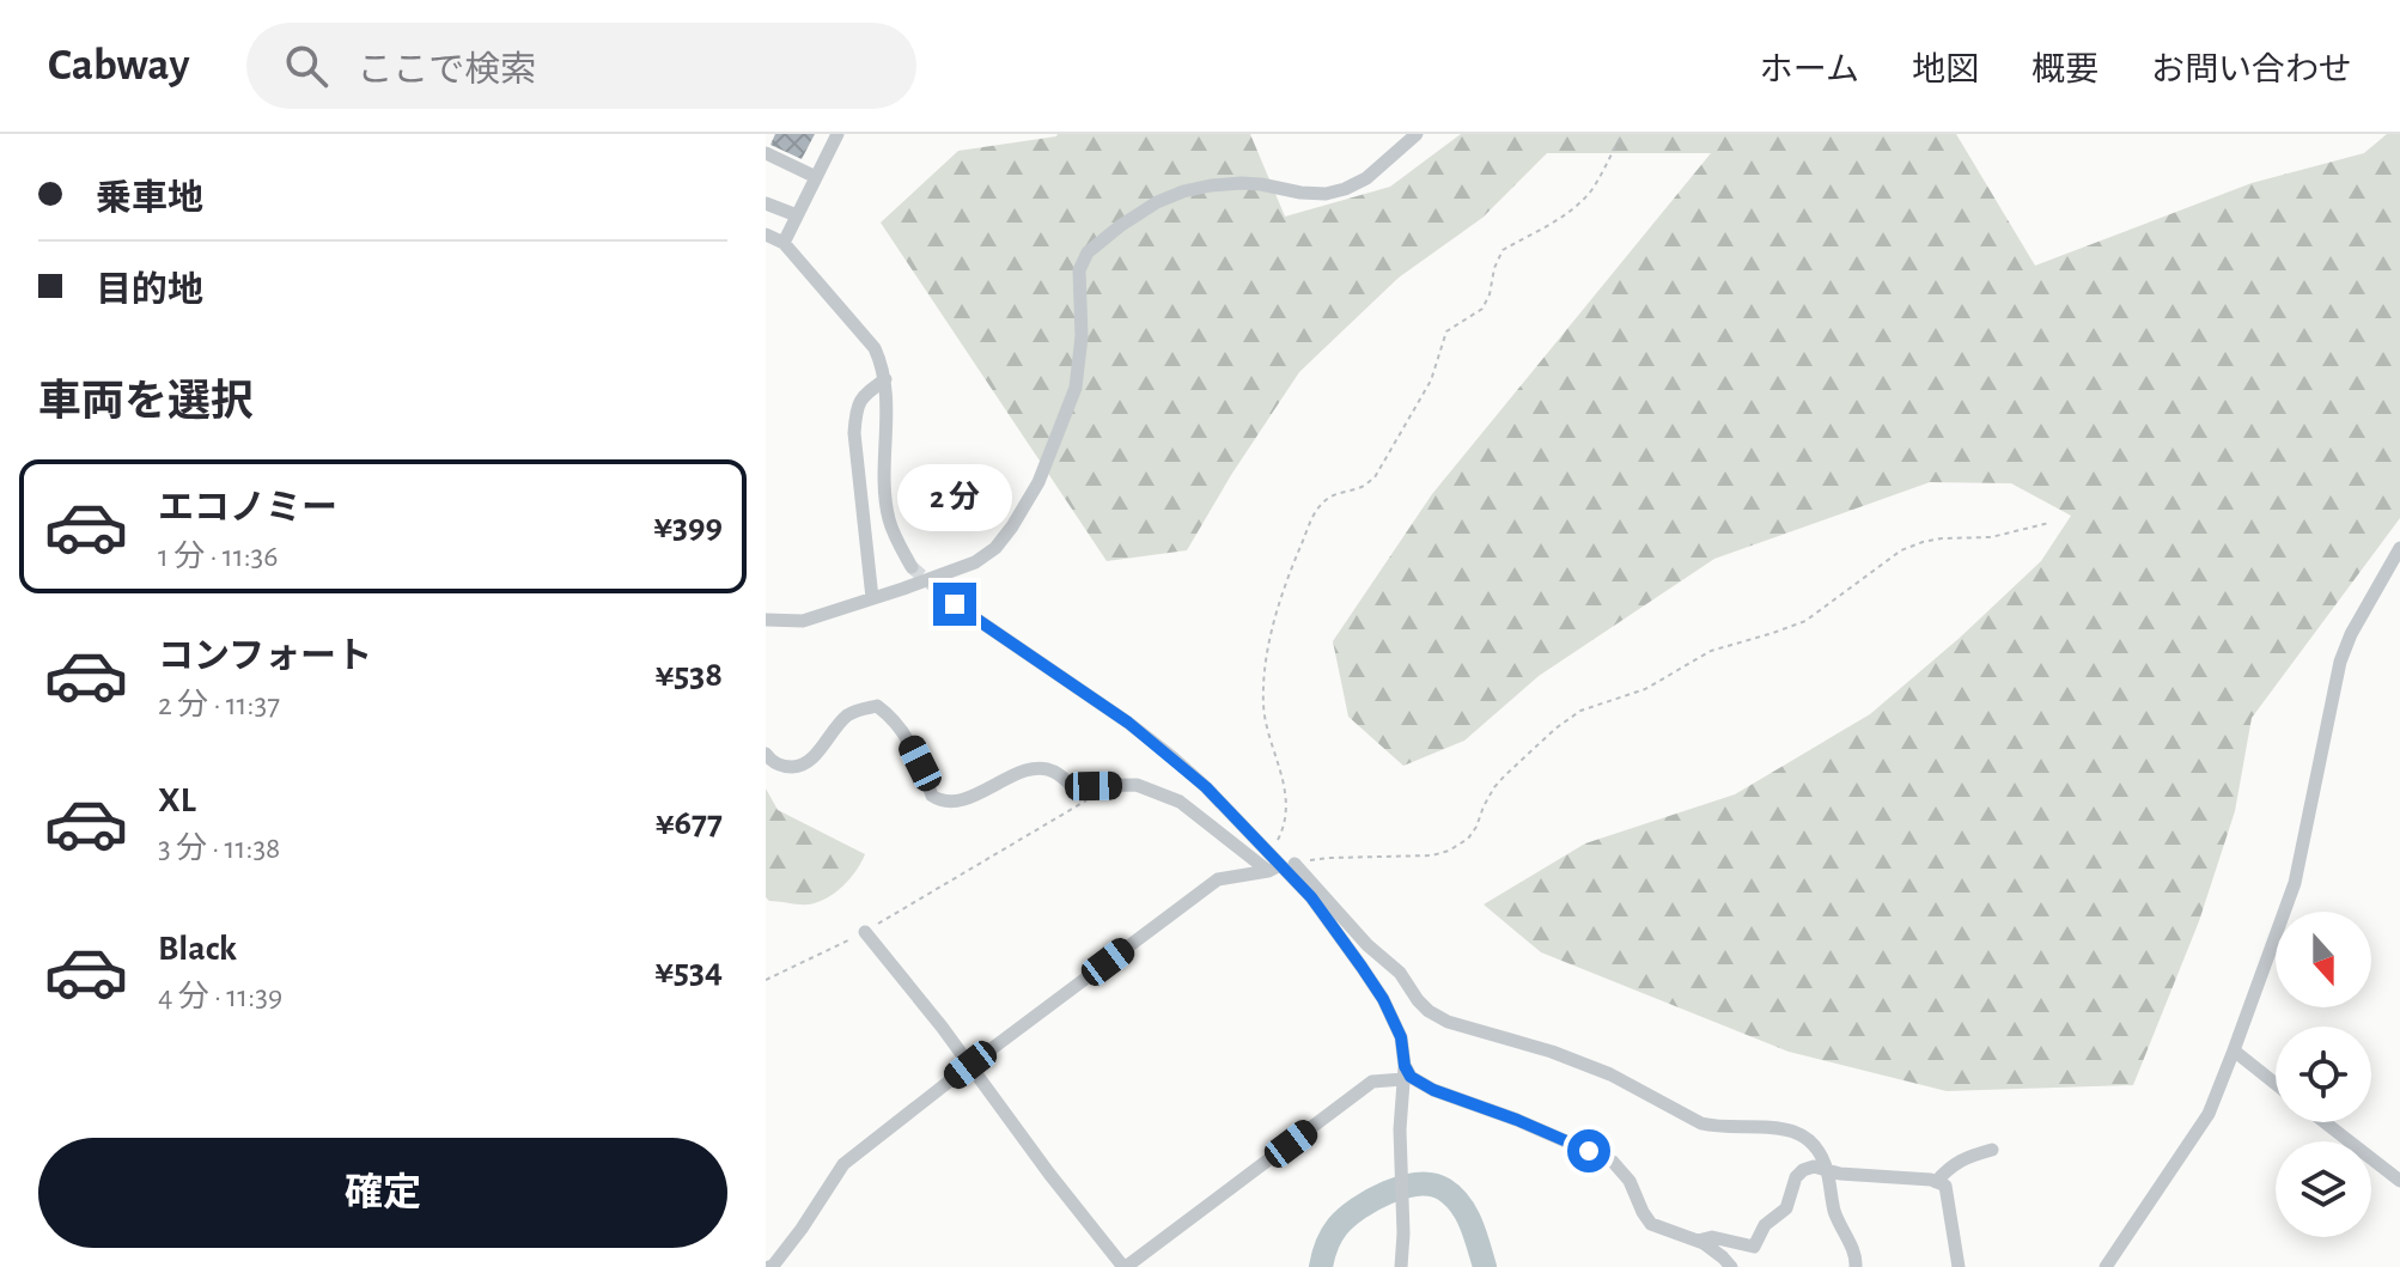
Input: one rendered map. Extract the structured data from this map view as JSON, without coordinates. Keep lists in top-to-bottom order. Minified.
{"north":"bottom","page":{"header":"Cabway","search":"ここで検索","nav":["ホーム","地図","概要","お問い合わせ"],"banner":["乗車地","目的地"],"heading":"車両を選択","list":[{"name":"エコノミー","note":"1 分 · 11:36","value":"¥399"},{"name":"コンフォート","note":"2 分 · 11:37","value":"¥538"},{"name":"XL","note":"3 分 · 11:38","value":"¥677"},{"name":"Black","note":"4 分 · 11:39","value":"¥534"}],"bubble":"2 分","buttons":"確定"}}
